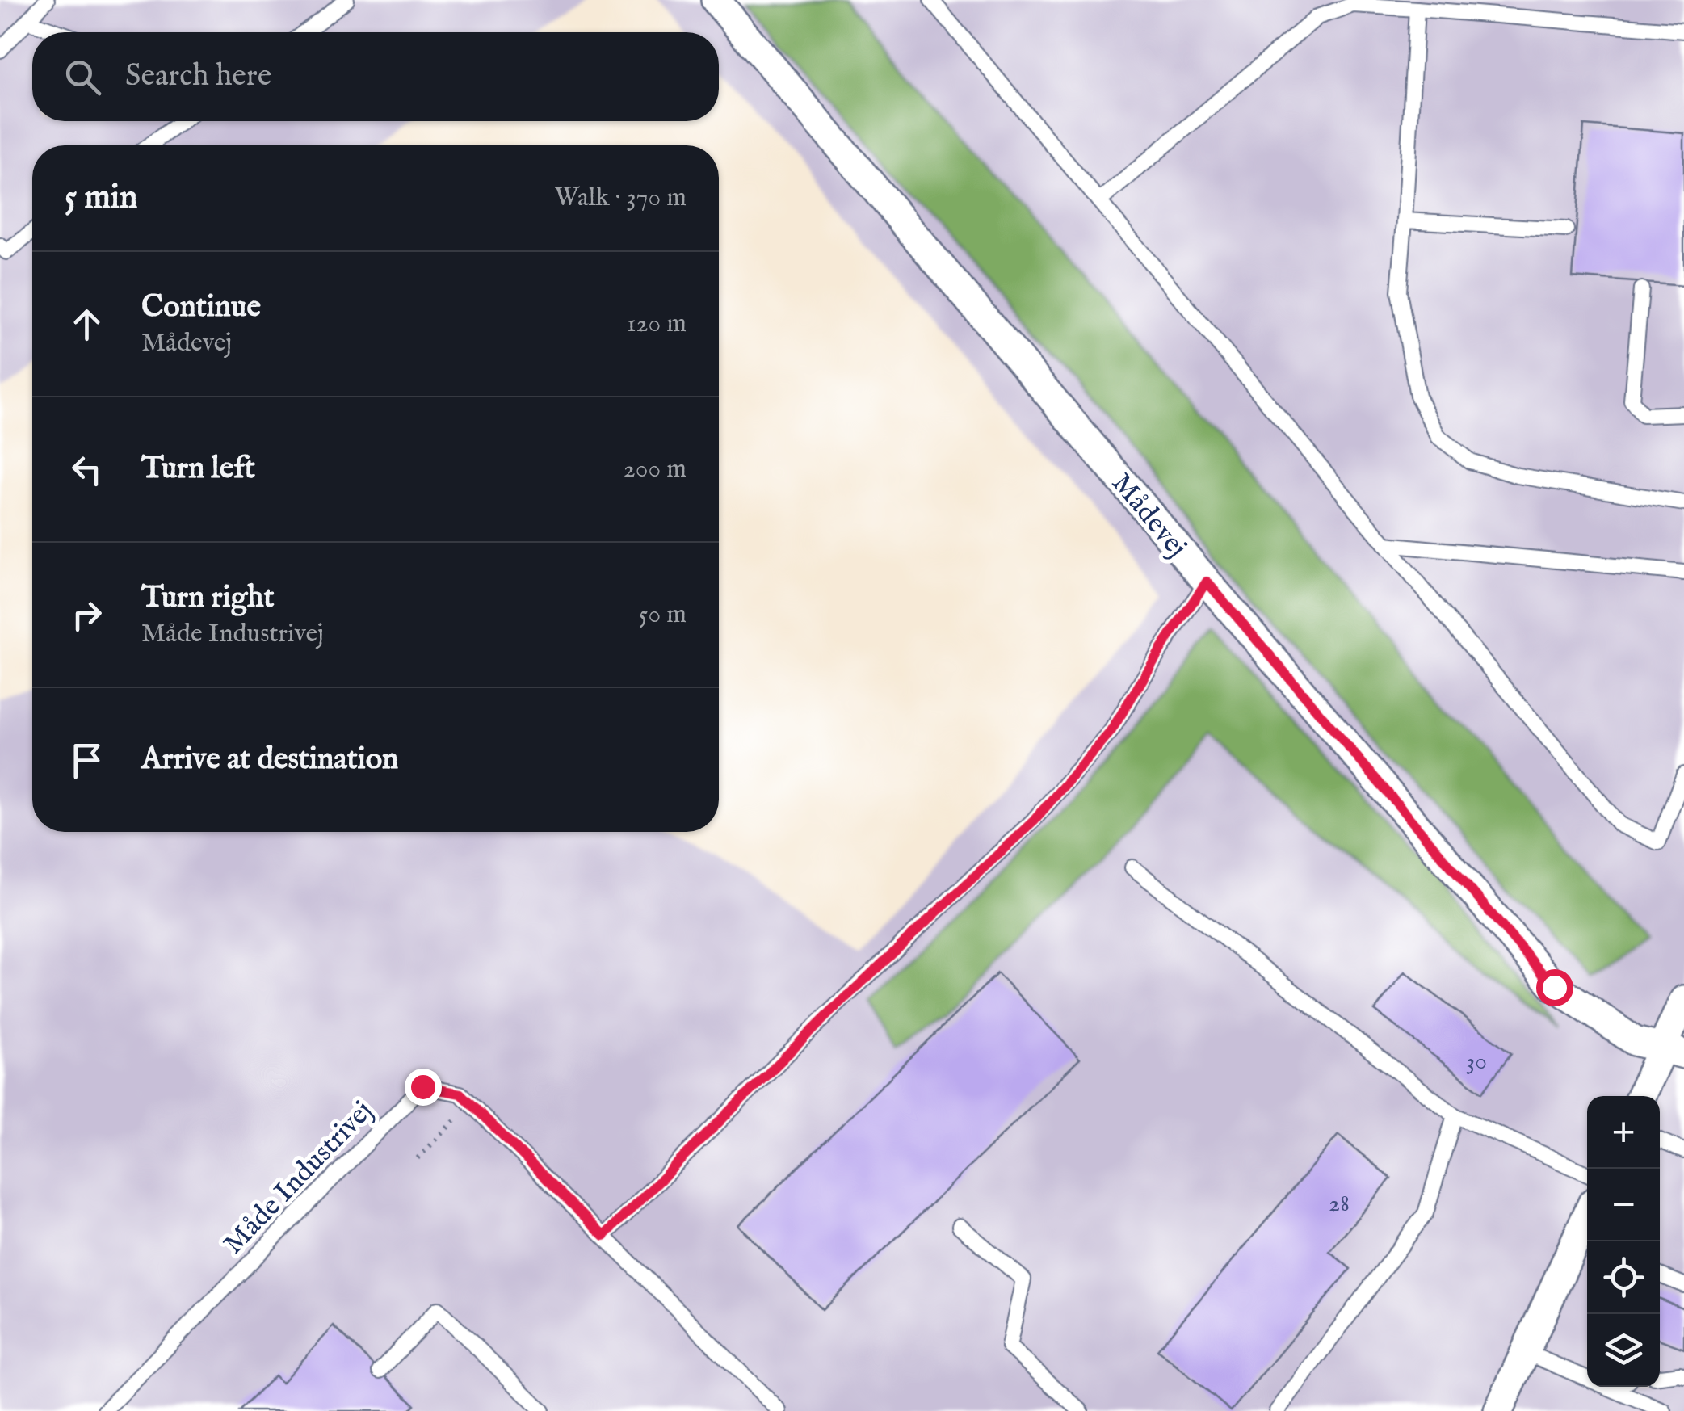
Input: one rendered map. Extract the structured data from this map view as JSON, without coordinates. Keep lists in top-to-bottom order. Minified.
{"streets":{"street":["Mådevej"],"lane":["Måde Industrivej"]},"house_numbers":["30","28"],"page":{"search":"Search here","heading":["5 min","Walk · 370 m"],"list":[["Continue","Mådevej","120 m"],["Turn left","200 m"],["Turn right","Måde Industrivej","50 m"],"Arrive at destination"],"map_buttons":["+","−"]}}
